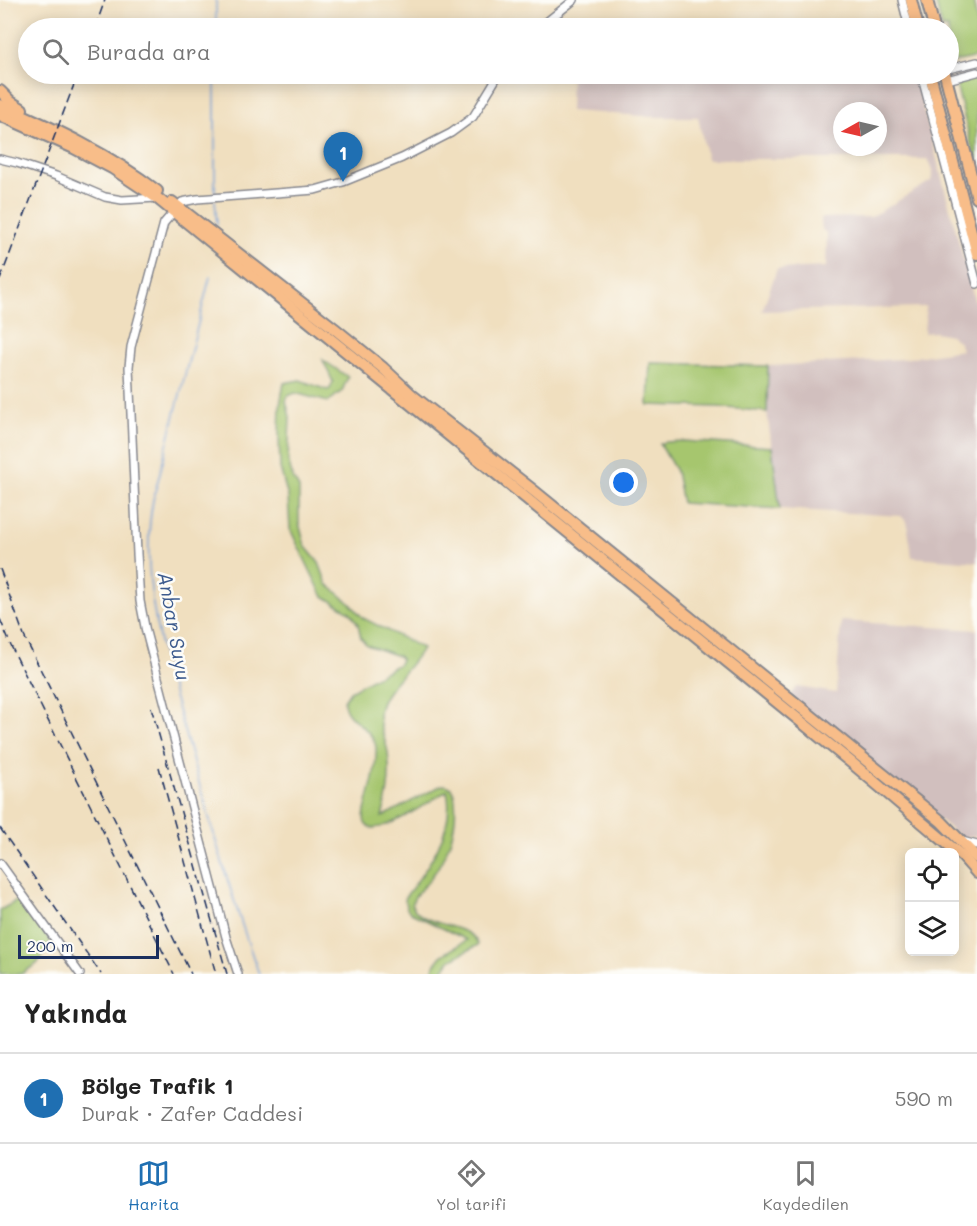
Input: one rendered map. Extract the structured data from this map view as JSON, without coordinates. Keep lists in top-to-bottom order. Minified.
{"water":["Anbar Suyu"],"scale_bar":"200 m","north":"left","page":{"search":"Burada ara","pins":"1","scale":"200 m","heading":"Yakında","list":[{"mark":"1","name":"Bölge Trafik 1","note":"Durak · Zafer Caddesi","value":"590 m"}],"nav":["Harita","Yol tarifi","Kaydedilen"]}}
